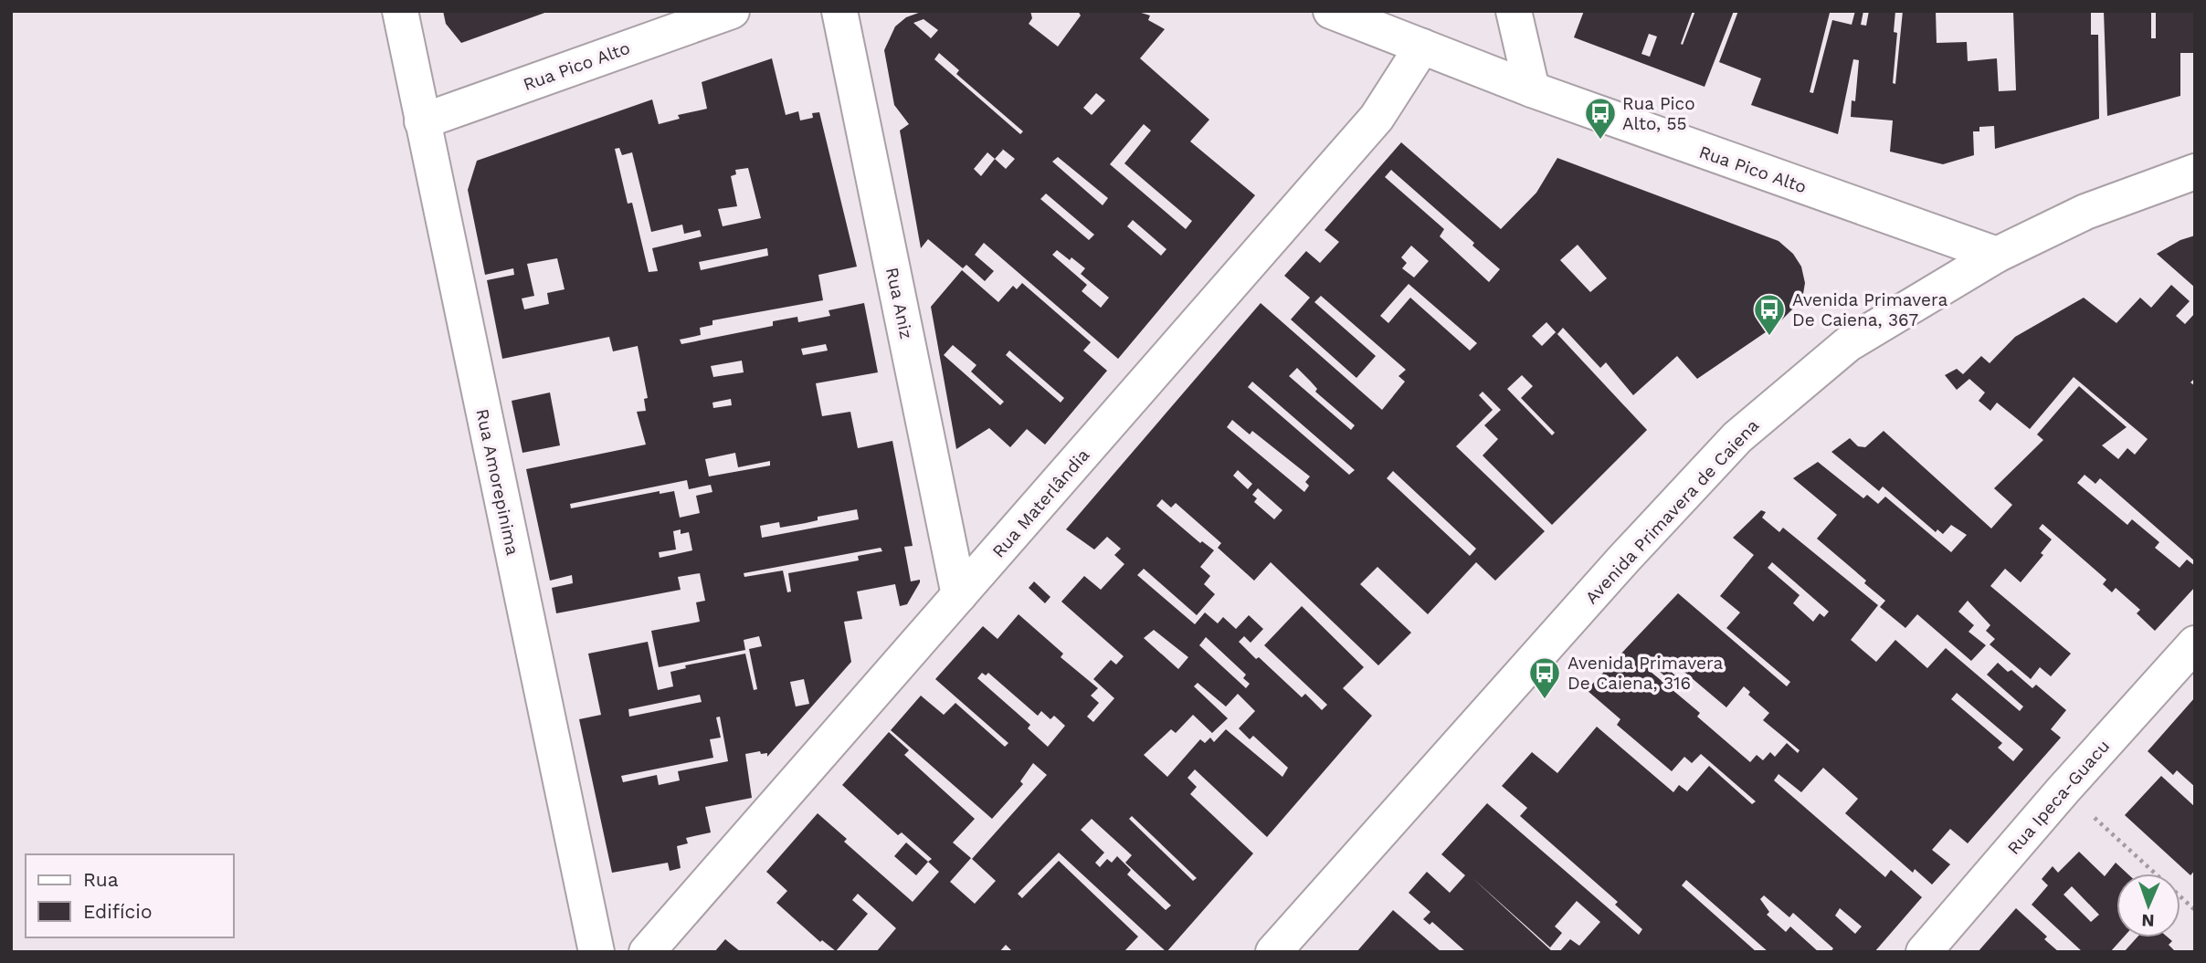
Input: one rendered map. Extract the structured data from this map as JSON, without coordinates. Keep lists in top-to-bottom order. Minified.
{"streets":{"street":["Rua Pico Alto","Rua Aniz","Rua Amorepinima","Rua Materlândia","Avenida Primavera de Caiena","Rua Ipeca-Guacu"]},"crossings":[["Rua Pico Alto","Rua Amorepinima"],["Rua Pico Alto","Rua Materlândia"],["Rua Pico Alto","Avenida Primavera de Caiena"],["Rua Aniz","Rua Materlândia"]],"places":{"bus stop":["Rua Pico Alto, 55","Avenida Primavera De Caiena, 367","Avenida Primavera De Caiena, 316"]},"legend":["Rua","Edifício"],"north":"bottom"}
